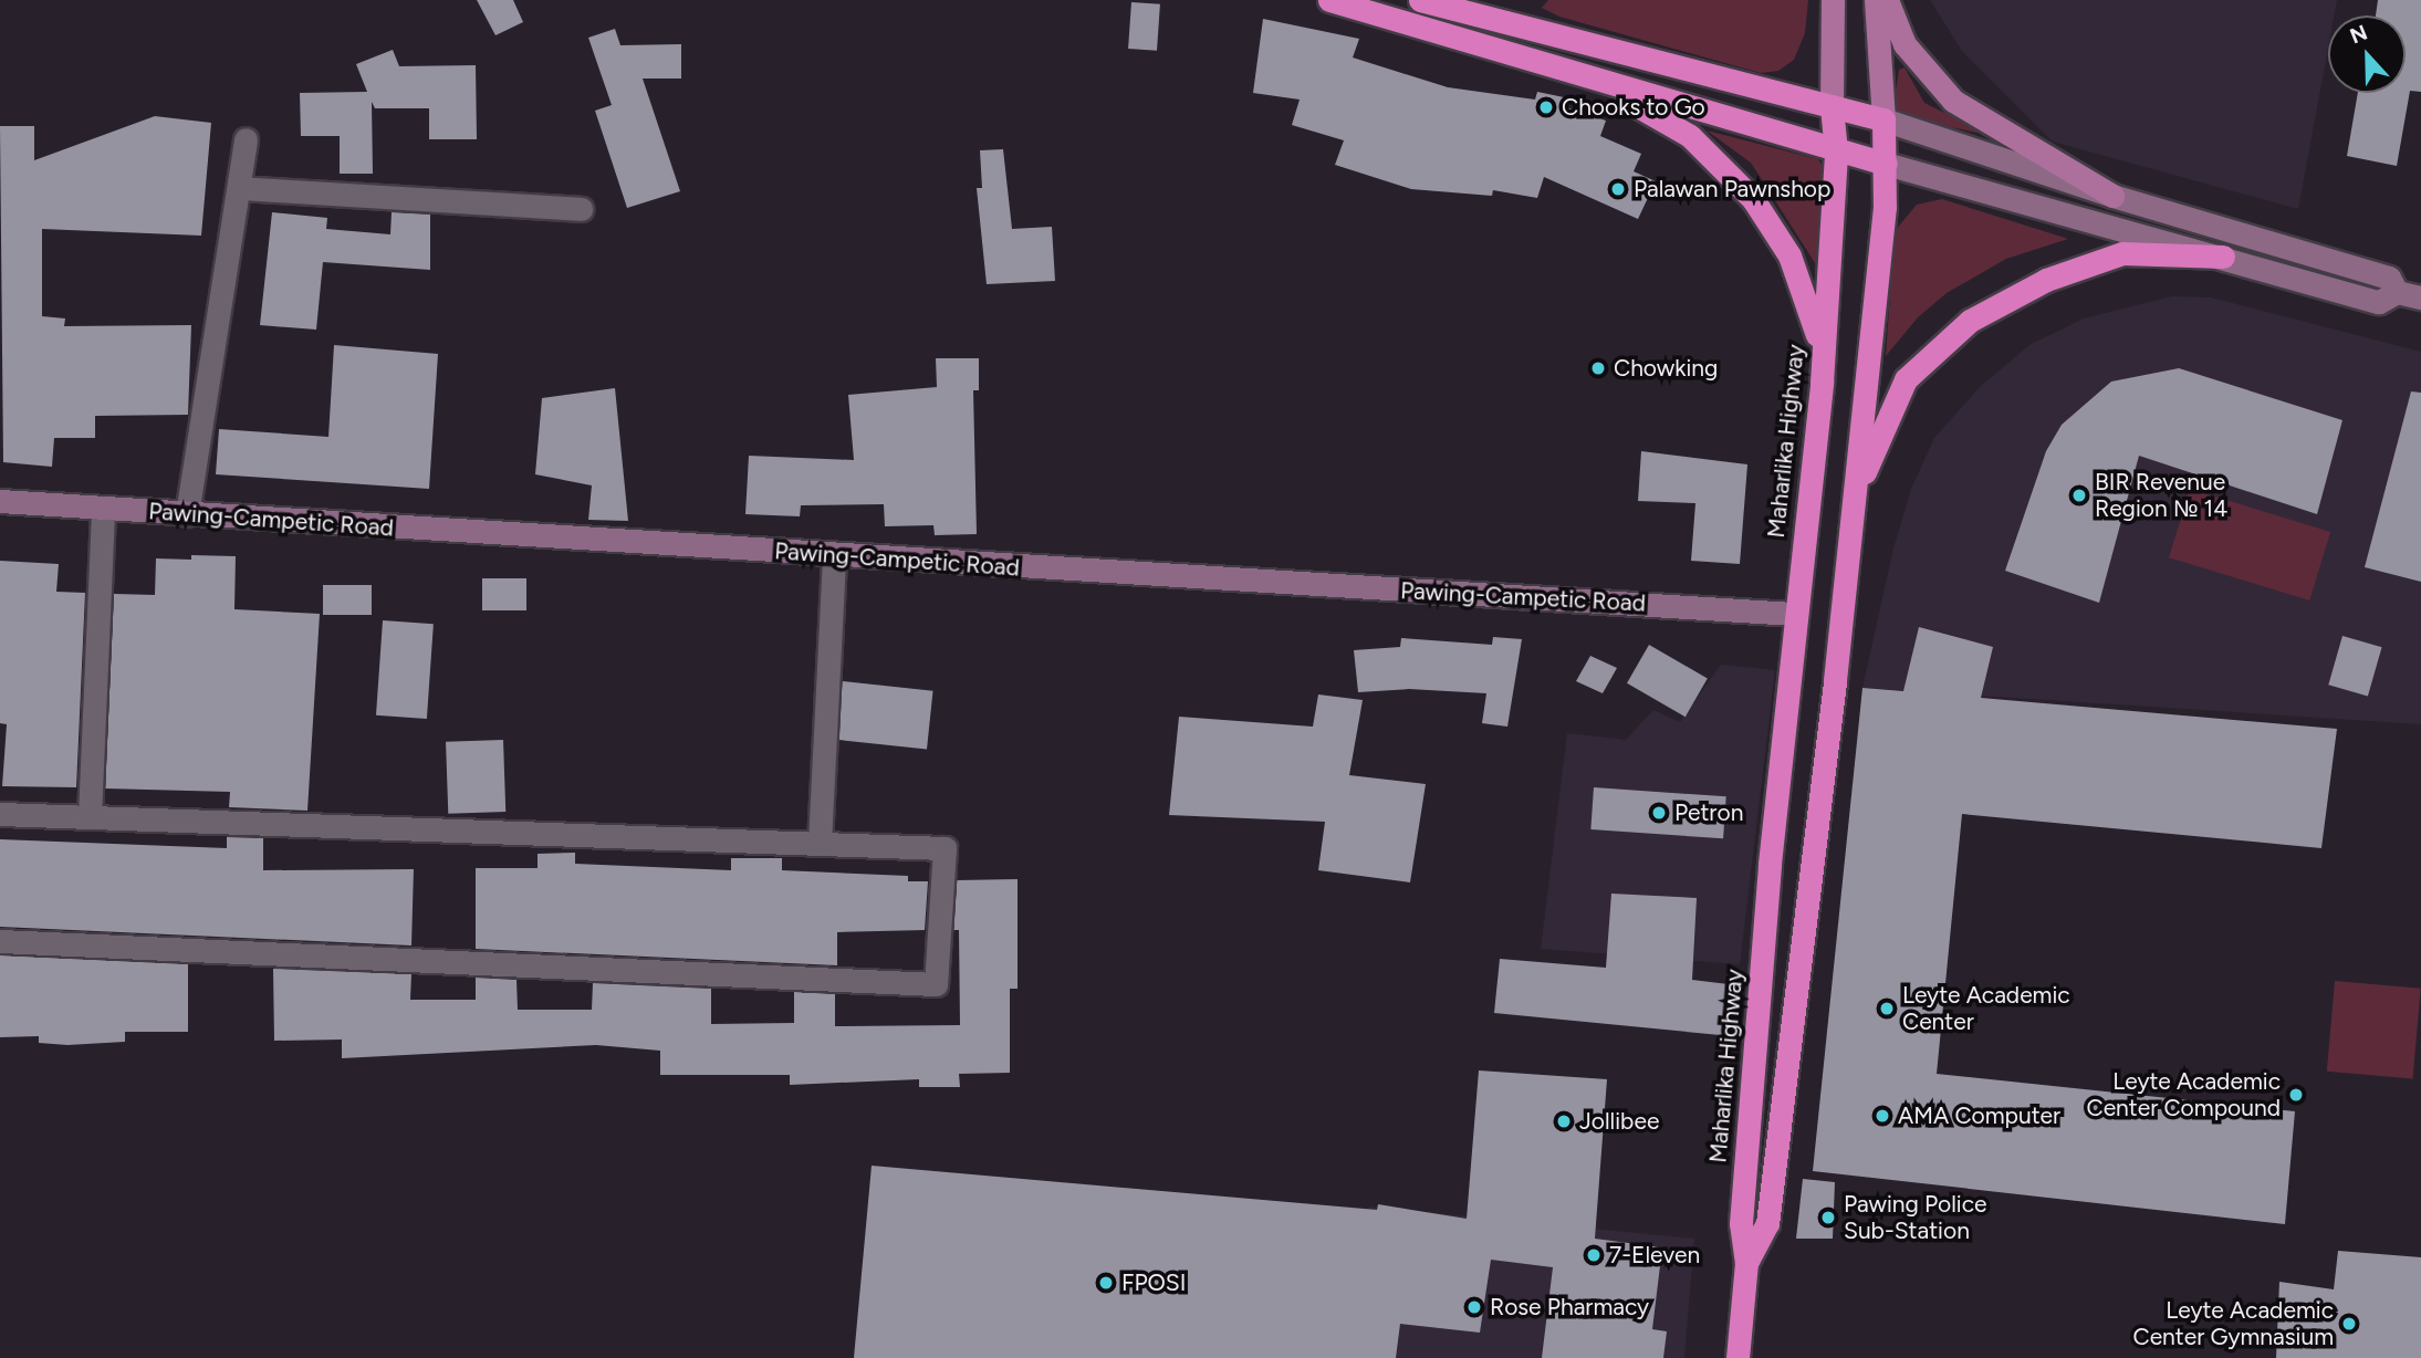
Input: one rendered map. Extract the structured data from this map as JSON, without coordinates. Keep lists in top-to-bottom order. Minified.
{"streets":{"highway":["Maharlika Highway"],"street":["Pawing-Campetic Road"]},"crossings":[["Maharlika Highway","Pawing-Campetic Road"]],"places":["Chooks to Go","Palawan Pawnshop","Chowking","BIR Revenue Region № 14","Petron","Leyte Academic Center","Leyte Academic Center Compound","AMA Computer","Jollibee","Pawing Police Sub-Station","7-Eleven","FPOSI","Rose Pharmacy","Leyte Academic Center Gymnasium"],"north":"top"}
